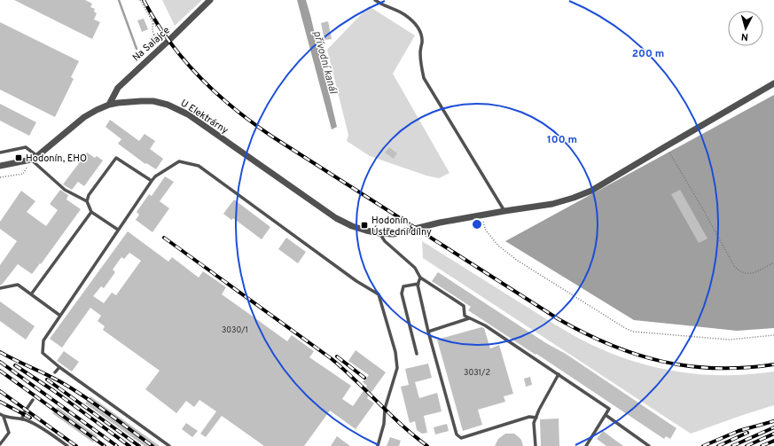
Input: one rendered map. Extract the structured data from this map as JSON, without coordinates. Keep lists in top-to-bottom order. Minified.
{"streets":{"street":["Na Salajce","U Elektrárny"]},"crossings":[["Na Salajce","U Elektrárny"]],"water":["přívodní kanál"],"places":{"transit":["Hodonín, EHO","Hodonín, Ústřední dílny"]},"house_numbers":["3030/1","3031/2"],"north":"bottom","rings":["200 m","100 m"]}
